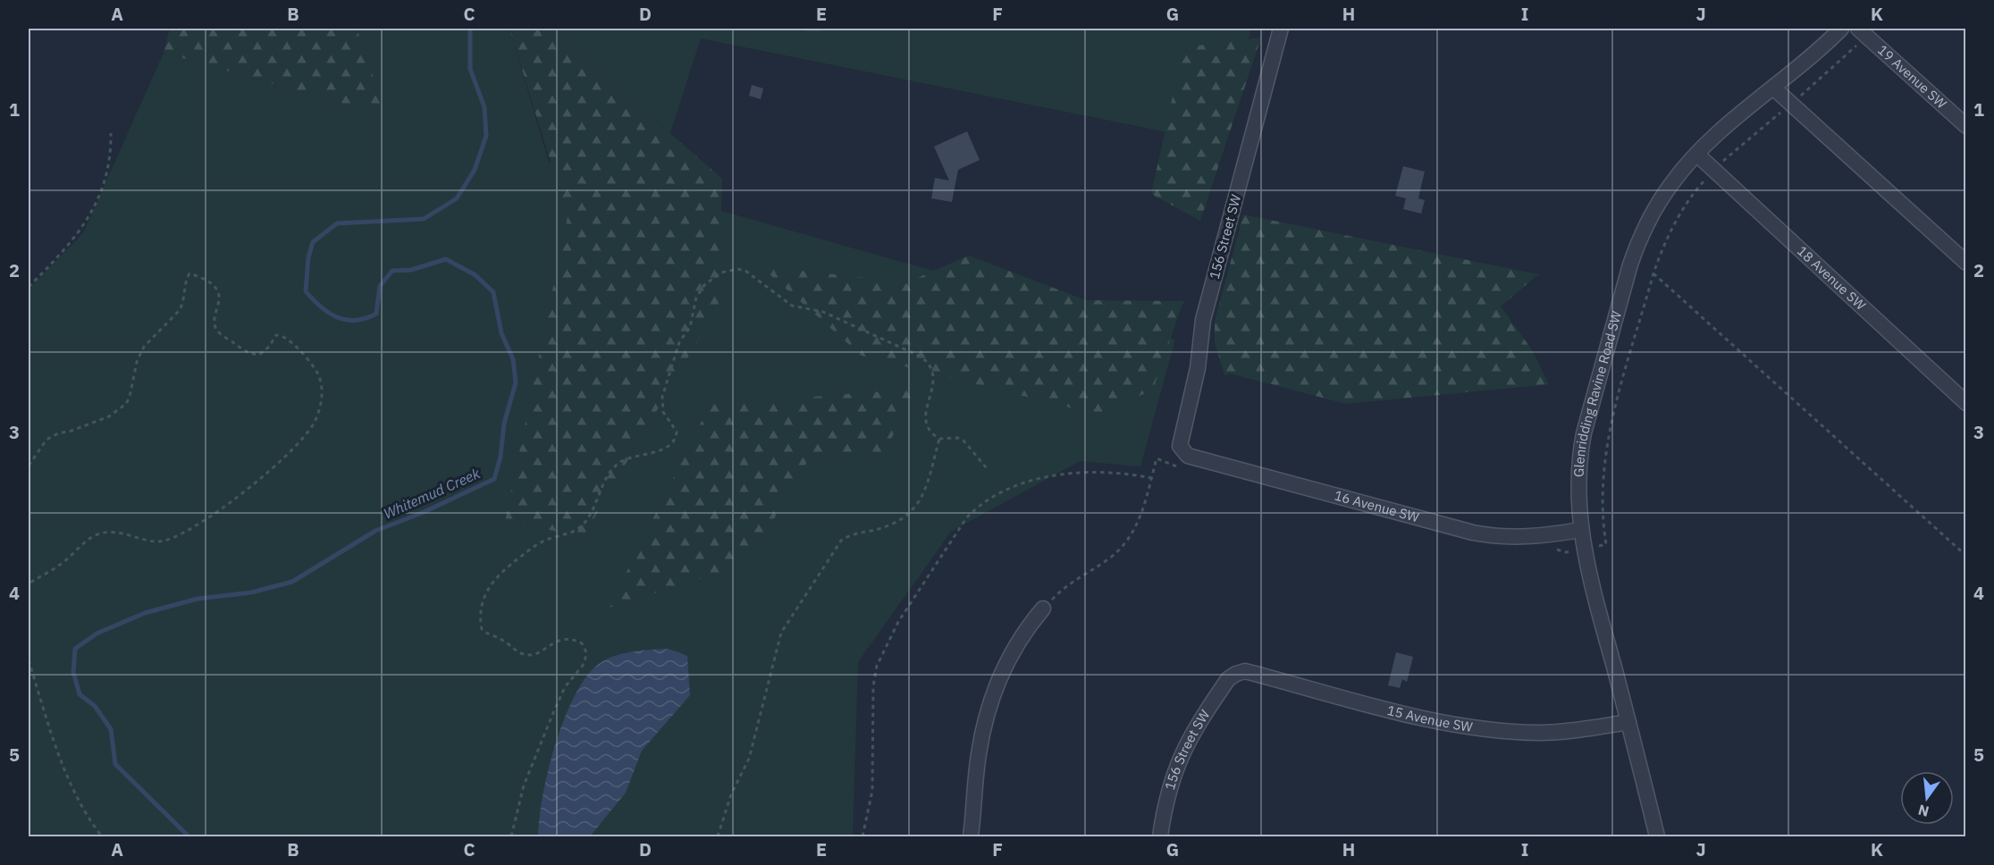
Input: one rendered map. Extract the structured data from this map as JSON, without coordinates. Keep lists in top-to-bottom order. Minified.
{"streets":{"street":["19 Avenue SW","156 Street SW","18 Avenue SW","Glenridding Ravine Road SW","16 Avenue SW","15 Avenue SW"]},"crossings":[["156 Street SW","16 Avenue SW"],["156 Street SW","15 Avenue SW"],["18 Avenue SW","Glenridding Ravine Road SW"],["Glenridding Ravine Road SW","16 Avenue SW"],["Glenridding Ravine Road SW","15 Avenue SW"]],"water":["Whitemud Creek"],"north":"bottom","grid":{"columns":["A","B","C","D","E","F","G","H","I","J","K"],"rows":["1","2","3","4","5"]}}
